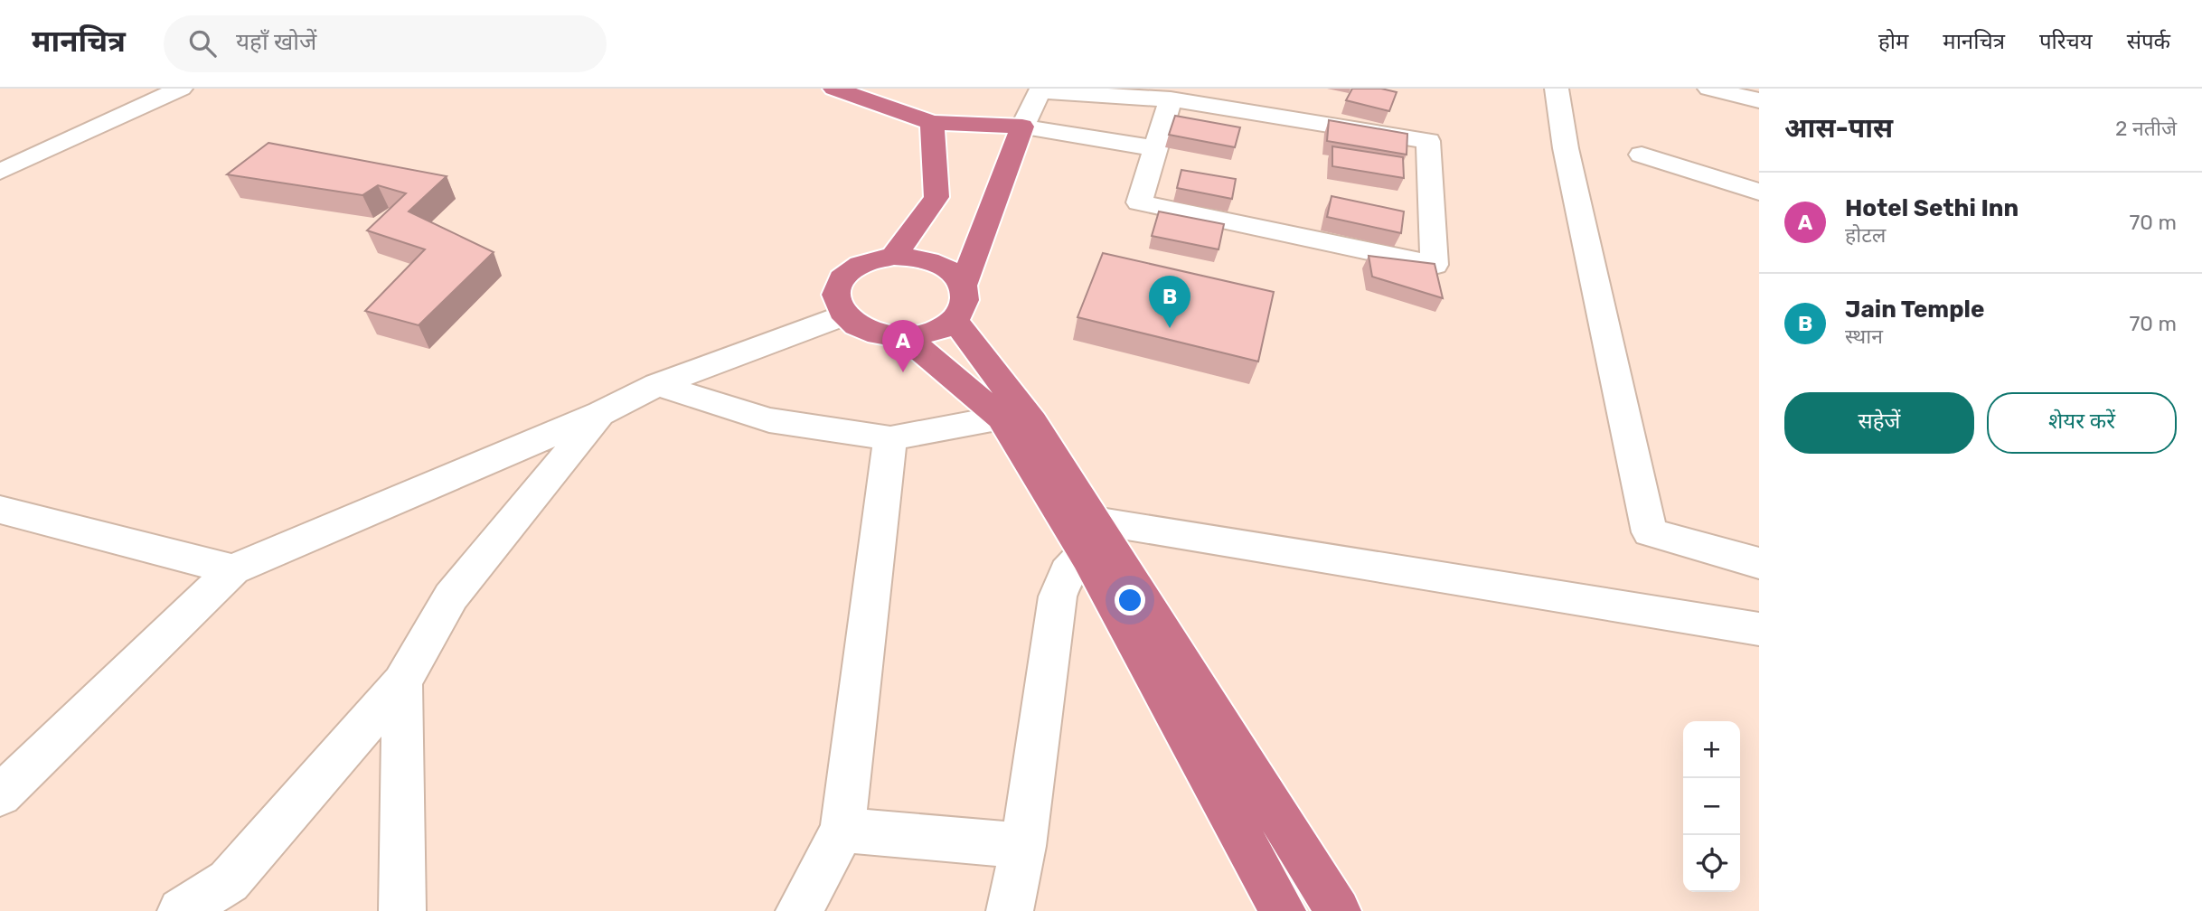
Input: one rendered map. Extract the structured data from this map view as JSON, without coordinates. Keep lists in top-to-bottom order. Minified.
{"page":{"header":"मानचित्र","search":"यहाँ खोजें","nav":["होम","मानचित्र","परिचय","संपर्क"],"heading":["आस-पास","2 नतीजे"],"list":[{"mark":"A","name":"Hotel Sethi Inn","note":"होटल","value":"70 m"},{"mark":"B","name":"Jain Temple","note":"स्थान","value":"70 m"}],"pins":["B","A"],"buttons":["सहेजें","शेयर करें"],"map_buttons":["+","−"]}}
